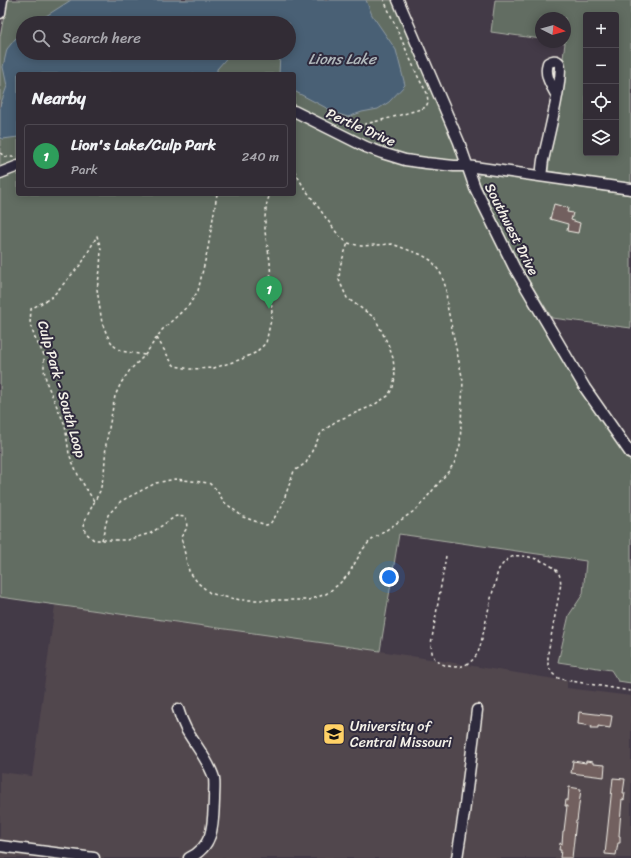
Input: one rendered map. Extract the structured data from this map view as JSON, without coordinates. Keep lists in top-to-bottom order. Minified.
{"streets":{"street":["Pertle Drive","Southwest Drive"],"path":["Culp Park - South Loop"]},"crossings":[["Pertle Drive","Southwest Drive"]],"water":["Lions Lake"],"places":{"school or university":["University of Central Missouri"]},"north":"right","page":{"map_buttons":["+","−"],"search":"Search here","heading":"Nearby","list":[{"mark":"1","name":"Lion's Lake/Culp Park","note":"Park","value":"240 m"}],"pins":"1"}}
